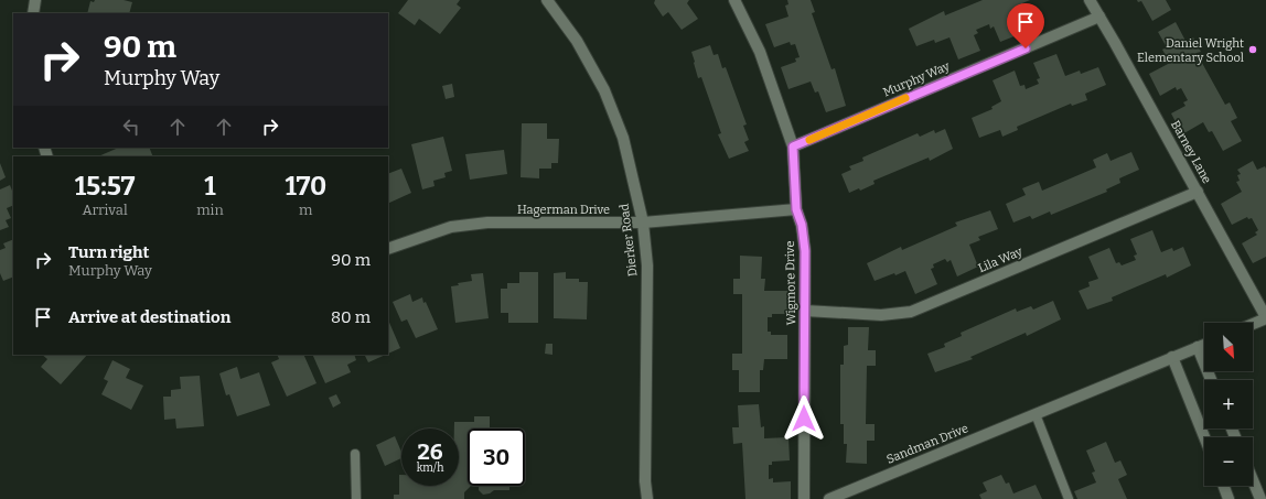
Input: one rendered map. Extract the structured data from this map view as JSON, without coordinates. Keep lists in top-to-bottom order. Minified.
{"streets":{"street":["Murphy Way","Barney Lane","Hagerman Drive","Dierker Road","Lila Way","Wigmore Drive","Sandman Drive"]},"crossings":[["Murphy Way","Barney Lane"],["Murphy Way","Wigmore Drive"],["Barney Lane","Lila Way"],["Hagerman Drive","Dierker Road"],["Hagerman Drive","Wigmore Drive"],["Lila Way","Wigmore Drive"]],"places":["Daniel Wright Elementary School"],"north":"bottom right","page":{"turn":["90 m","Murphy Way"],"eta":["15:57","Arrival","1","min","170","m"],"list":[{"name":"Turn right","note":"Murphy Way","value":"90 m"},{"name":"Arrive at destination","value":"80 m"}],"map_buttons":["+","−"],"speed":"26 km/h","limit":"30"}}
